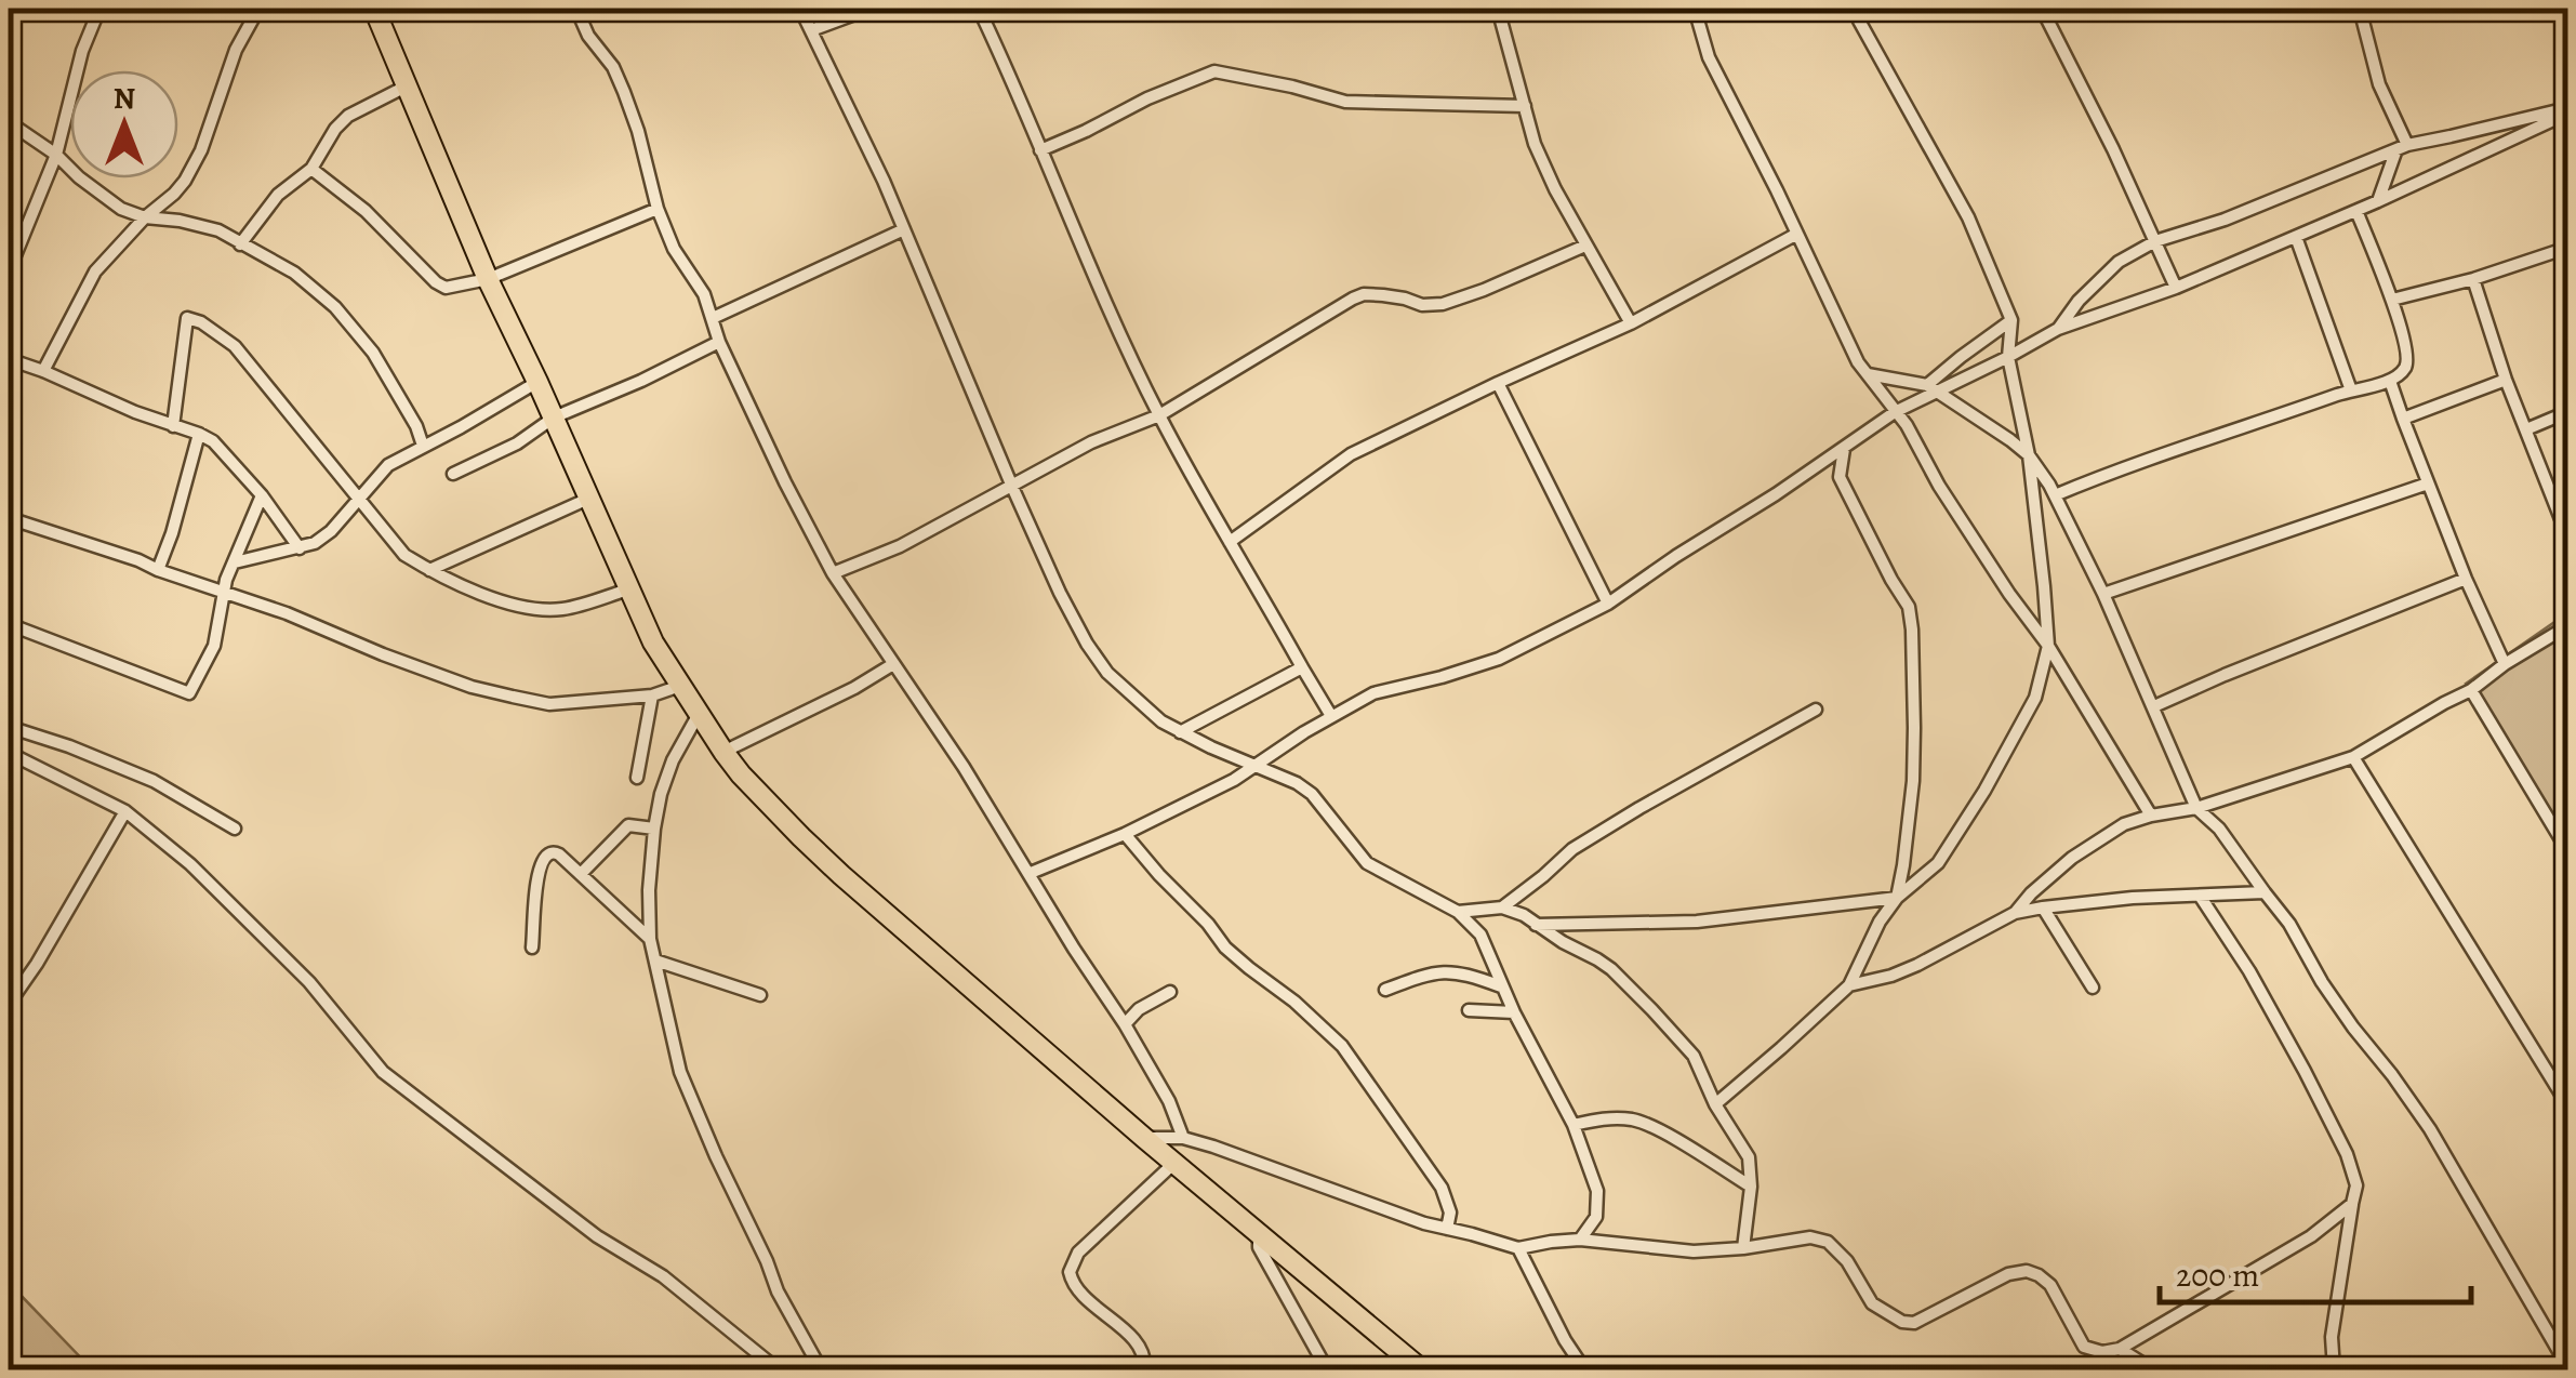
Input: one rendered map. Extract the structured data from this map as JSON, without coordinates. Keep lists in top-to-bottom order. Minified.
{"scale_bar":"200 m","north":"top"}
